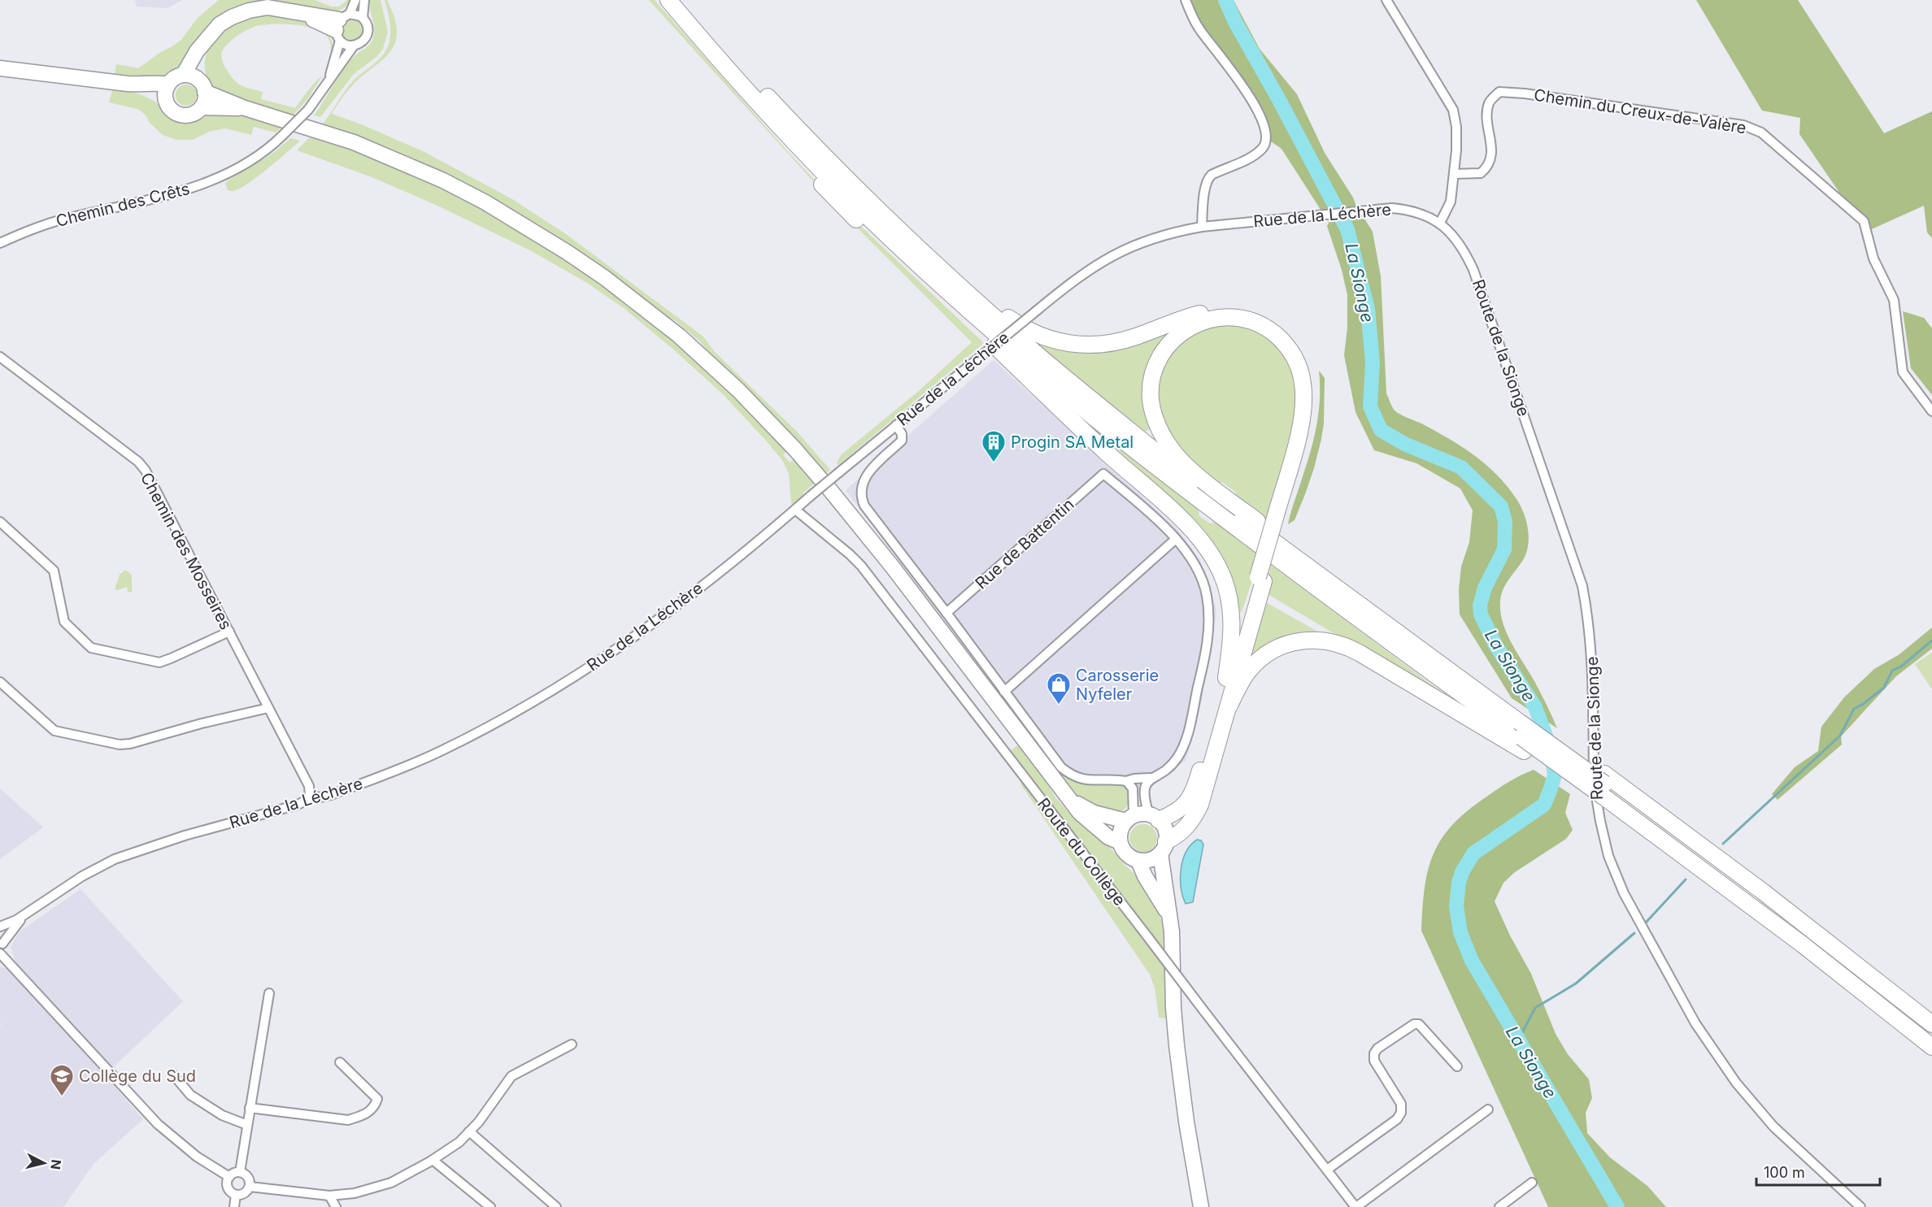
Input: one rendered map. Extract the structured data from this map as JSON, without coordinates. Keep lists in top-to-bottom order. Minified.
{"streets":{"street":["Chemin du Creux-de-Valère","Chemin des Crêts","Rue de la Léchère","Route de la Sionge","Rue de Battentin","Chemin des Mosseires","Route du Collège"]},"crossings":[["Rue de la Léchère","Route de la Sionge"],["Rue de la Léchère","Chemin des Mosseires"],["Rue de la Léchère","Route du Collège"]],"water":["La Sionge"],"places":{"building":["Progin SA Metal"],"shop":["Carosserie Nyfeler"],"school or university":["Collège du Sud"]},"scale_bar":"100 m","north":"right"}
